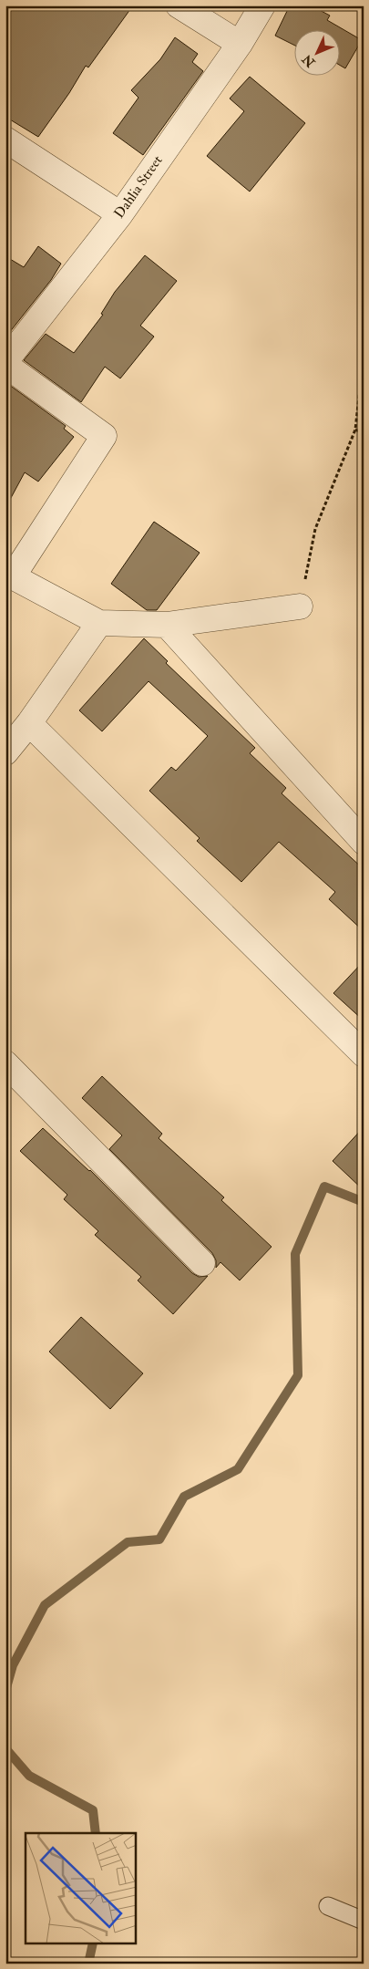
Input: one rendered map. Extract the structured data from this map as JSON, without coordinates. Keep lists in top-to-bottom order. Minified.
{"streets":{"street":["Dahlia Street"]},"north":"bottom left"}
